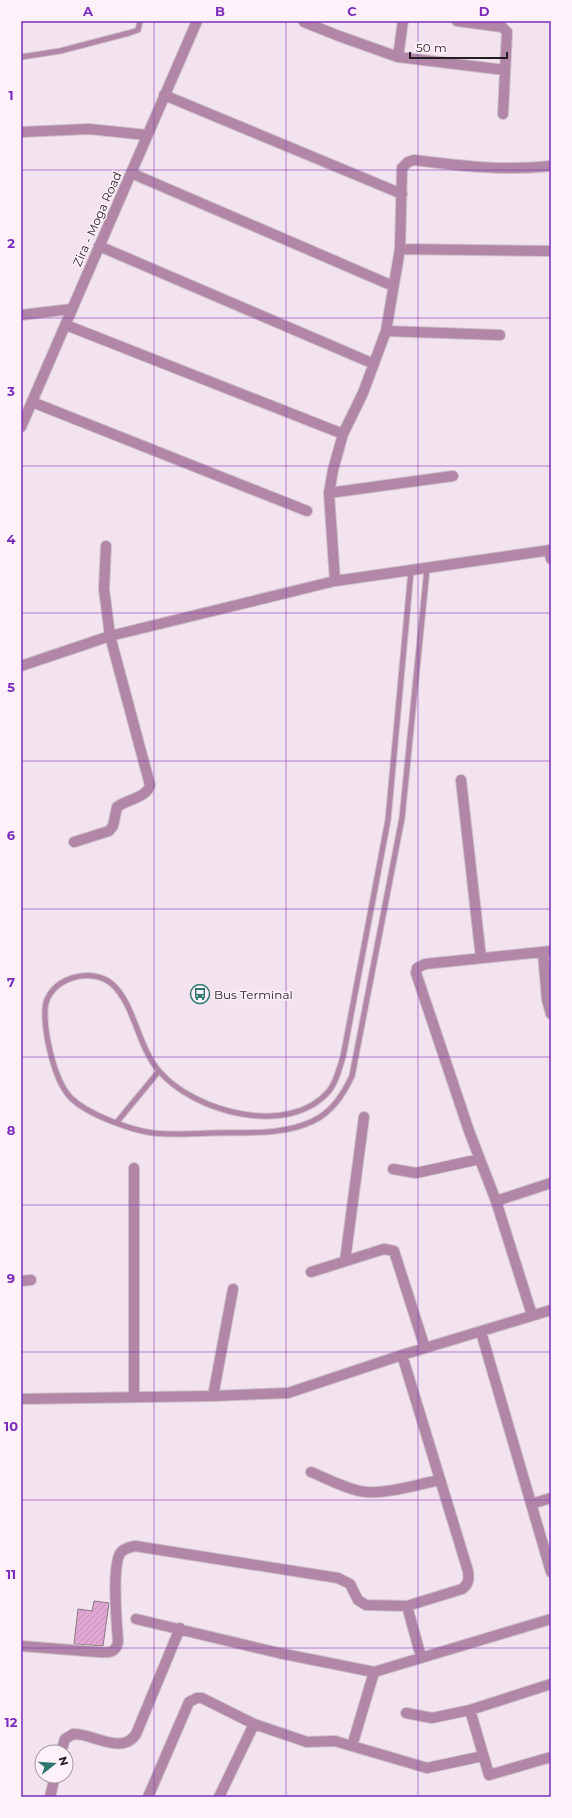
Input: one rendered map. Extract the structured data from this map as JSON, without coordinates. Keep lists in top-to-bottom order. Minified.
{"streets":{"street":["Zira - Moga Road"]},"places":{"bus stop":["Bus Terminal"]},"scale_bar":"50 m","north":"right","grid":{"columns":["A","B","C","D"],"rows":["1","2","3","4","5","6","7","8","9","10","11","12"]}}
